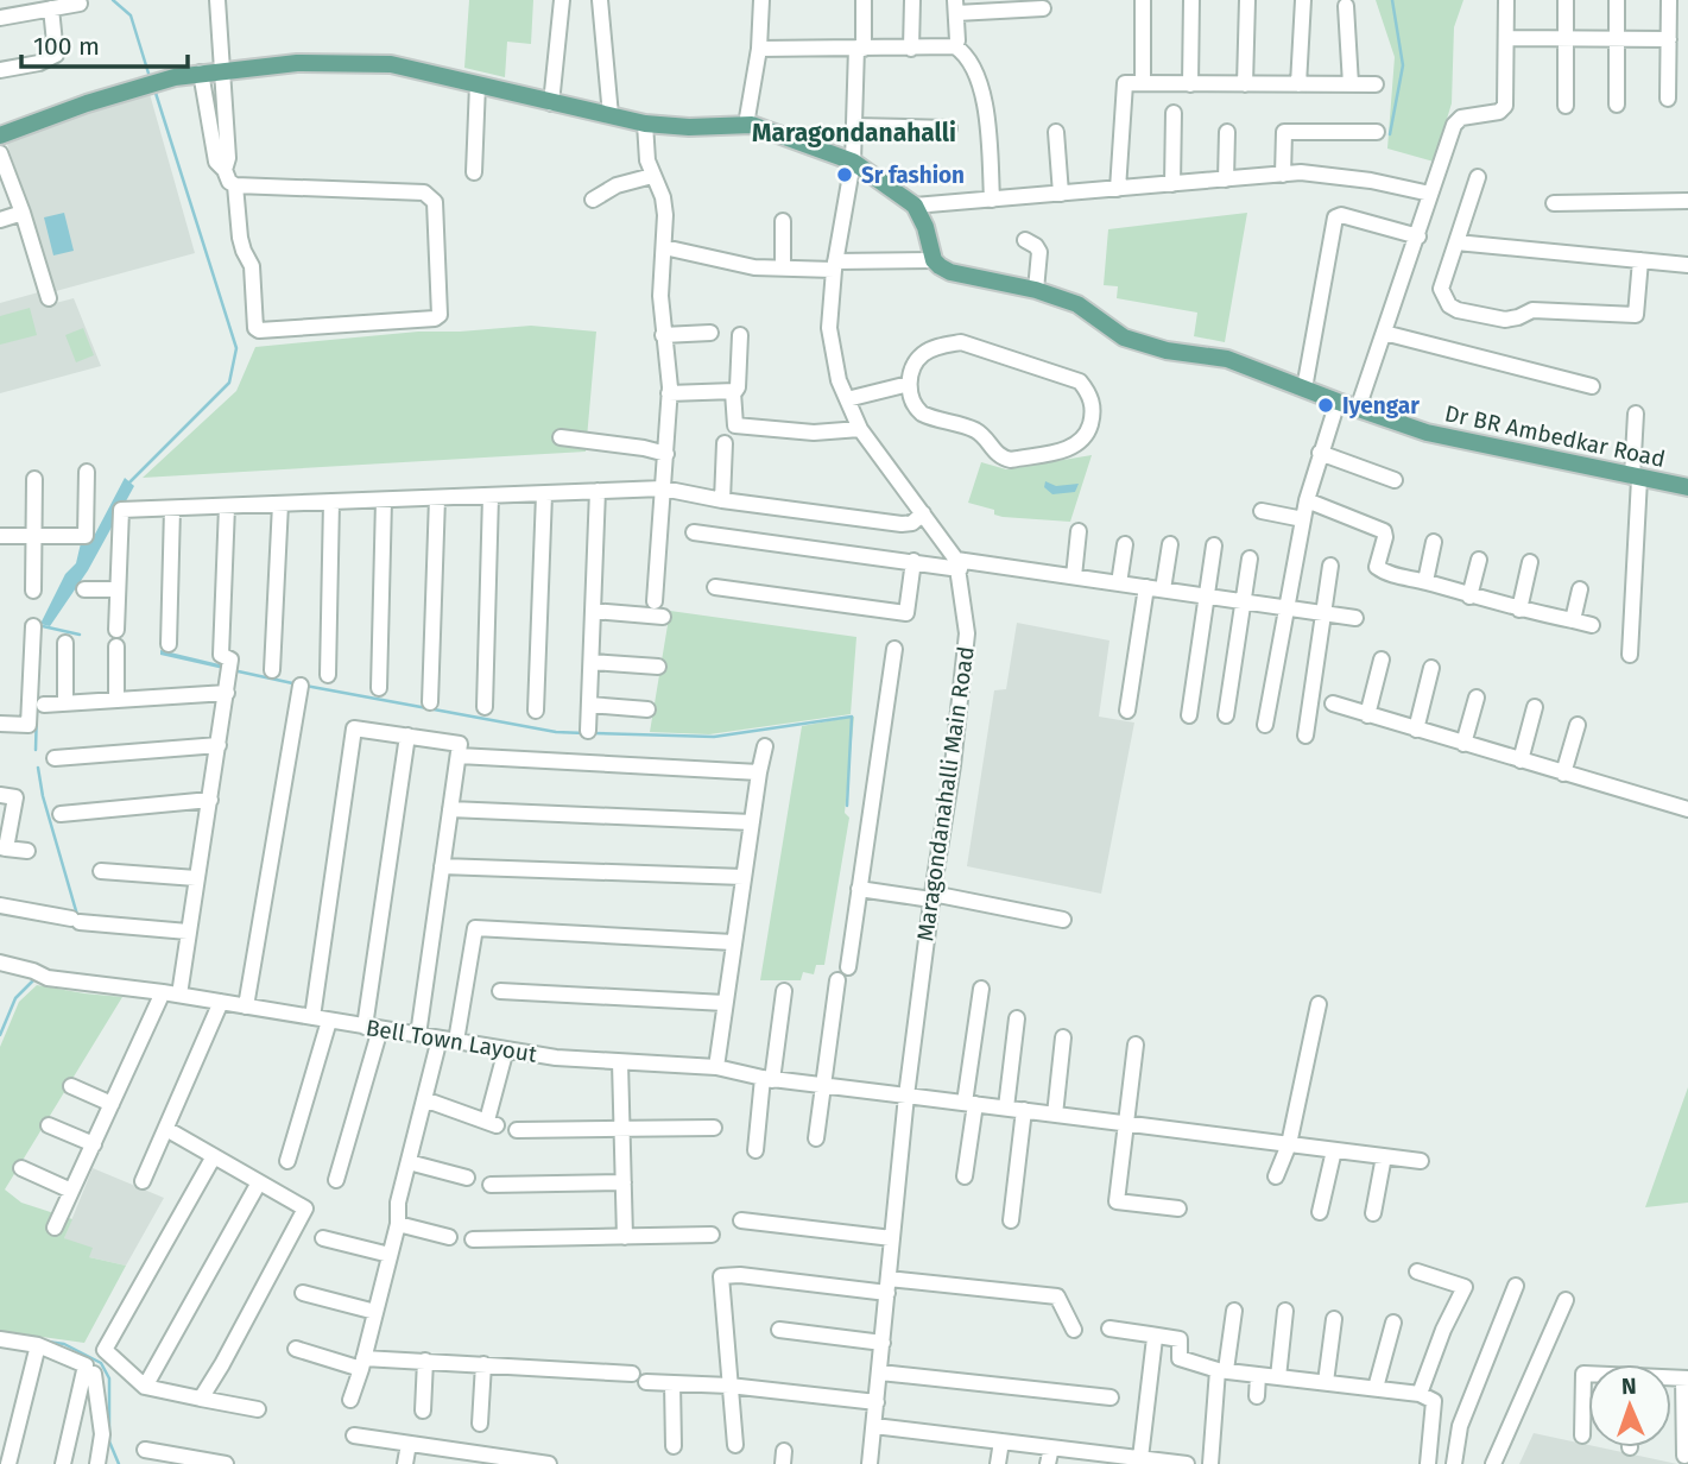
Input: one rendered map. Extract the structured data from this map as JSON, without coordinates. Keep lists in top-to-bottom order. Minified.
{"streets":{"main road":["Dr BR Ambedkar Road"],"street":["Maragondanahalli Main Road","Bell Town Layout"]},"crossings":[["Maragondanahalli Main Road","Bell Town Layout"]],"districts":["Maragondanahalli"],"places":["Sr fashion","Iyengar"],"scale_bar":"100 m","north":"top"}
